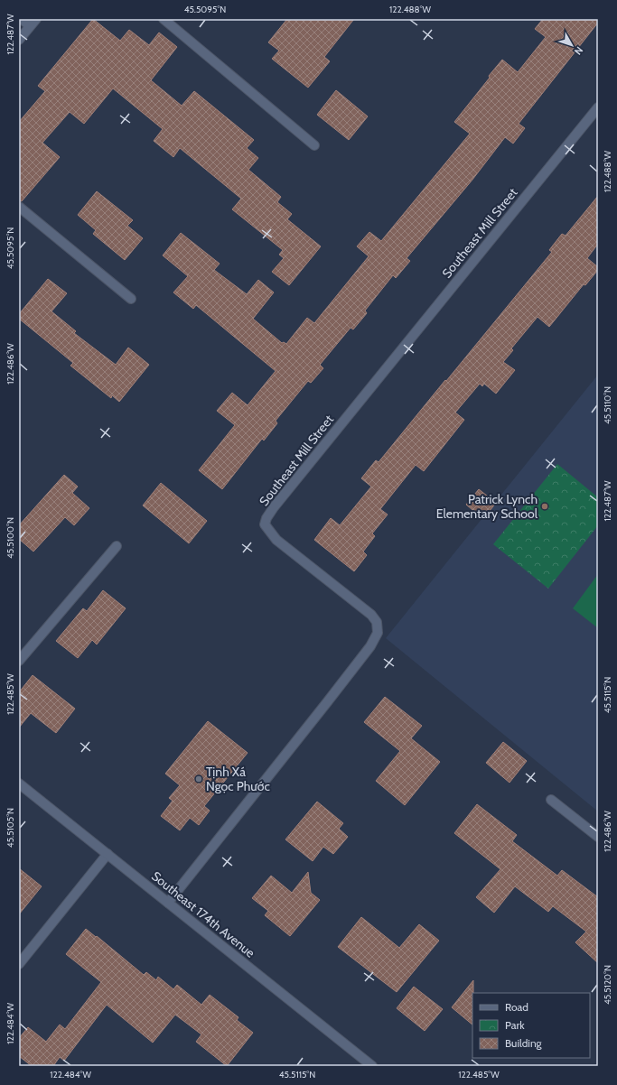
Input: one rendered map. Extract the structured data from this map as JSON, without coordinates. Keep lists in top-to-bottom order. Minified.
{"streets":{"street":["Southeast Mill Street","Southeast 174th Avenue"]},"crossings":[["Southeast Mill Street","Southeast 174th Avenue"]],"places":["Patrick Lynch Elementary School","Tịnh Xá Ngọc Phước"],"legend":["Road","Park","Building"],"north":"bottom right","coordinates":["45.5095°N","122.488°W","122.487°W","122.486°W","45.5110°N","45.5100°N","122.485°W","45.5115°N","45.5105°N","45.5120°N","122.484°W"]}
